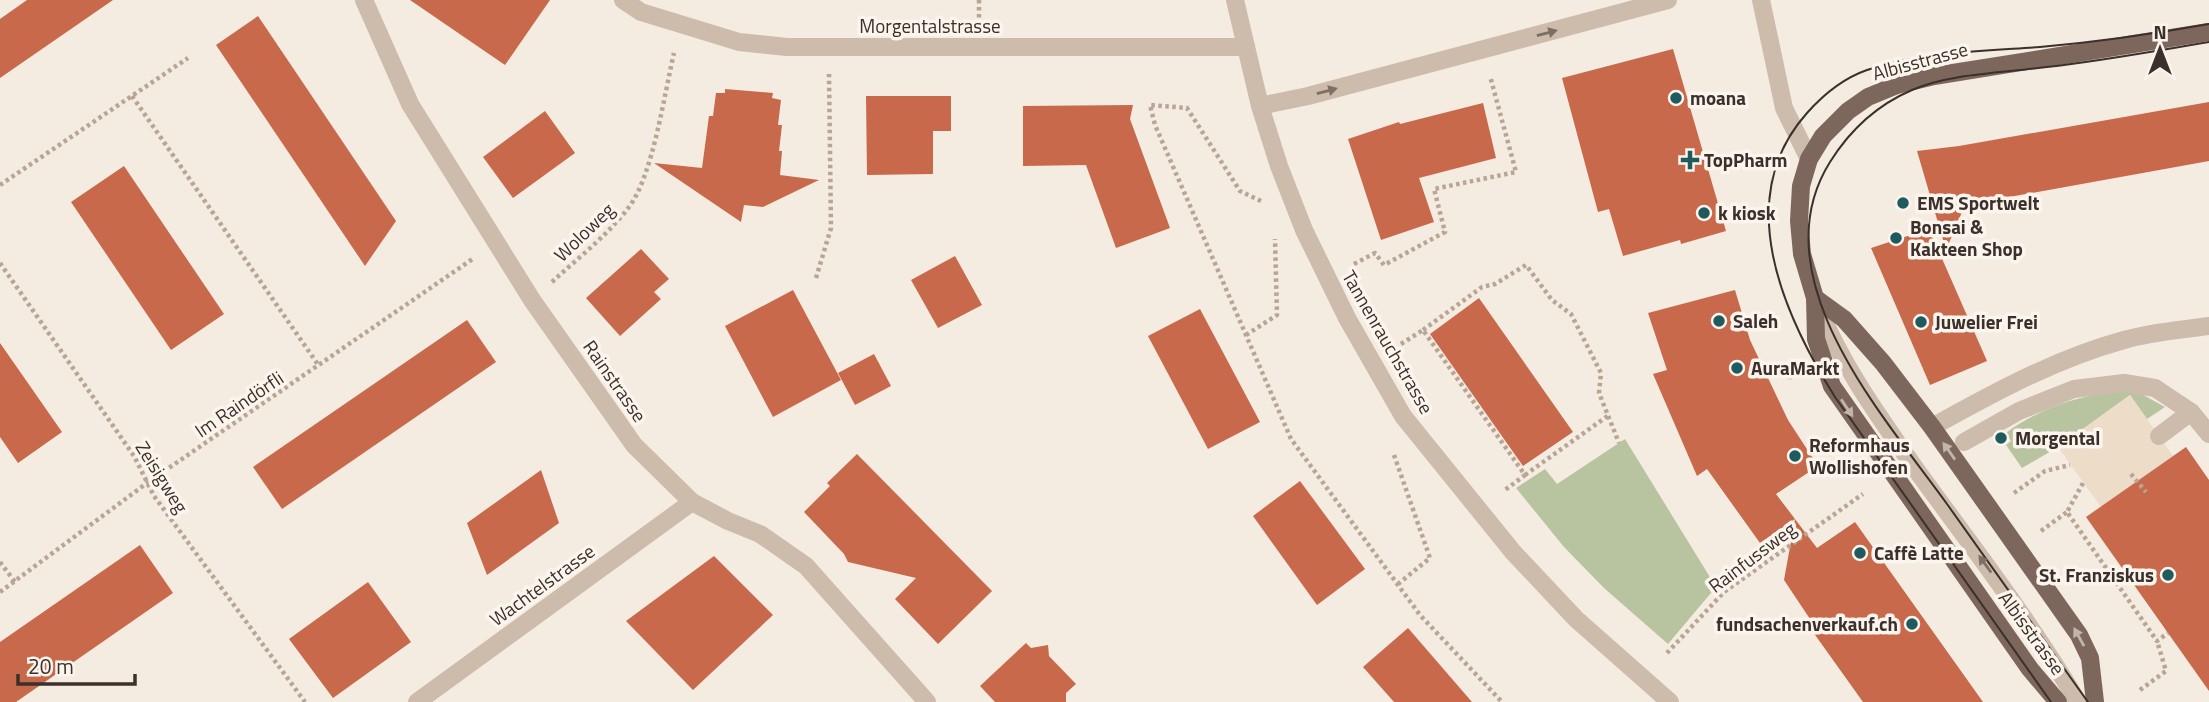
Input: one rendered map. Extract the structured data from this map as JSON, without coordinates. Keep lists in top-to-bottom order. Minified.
{"streets":{"main road":["Albisstrasse"],"street":["Morgentalstrasse","Tannenrauchstrasse","Rainstrasse","Wachtelstrasse"],"path":["Woloweg","Im Raindörfli","Zeisigweg","Rainfussweg"]},"crossings":[["Morgentalstrasse","Tannenrauchstrasse"],["Woloweg","Rainstrasse"],["Rainstrasse","Im Raindörfli"],["Rainstrasse","Wachtelstrasse"],["Im Raindörfli","Zeisigweg"]],"places":{"other":["moana","EMS Sportwelt","k kiosk","Bonsai & Kakteen Shop","Saleh","Juwelier Frei","AuraMarkt","Morgental","Reformhaus Wollishofen","Caffè Latte","St. Franziskus","fundsachenverkauf.ch"],"health":["TopPharm"]},"scale_bar":"20 m","north":"top"}
